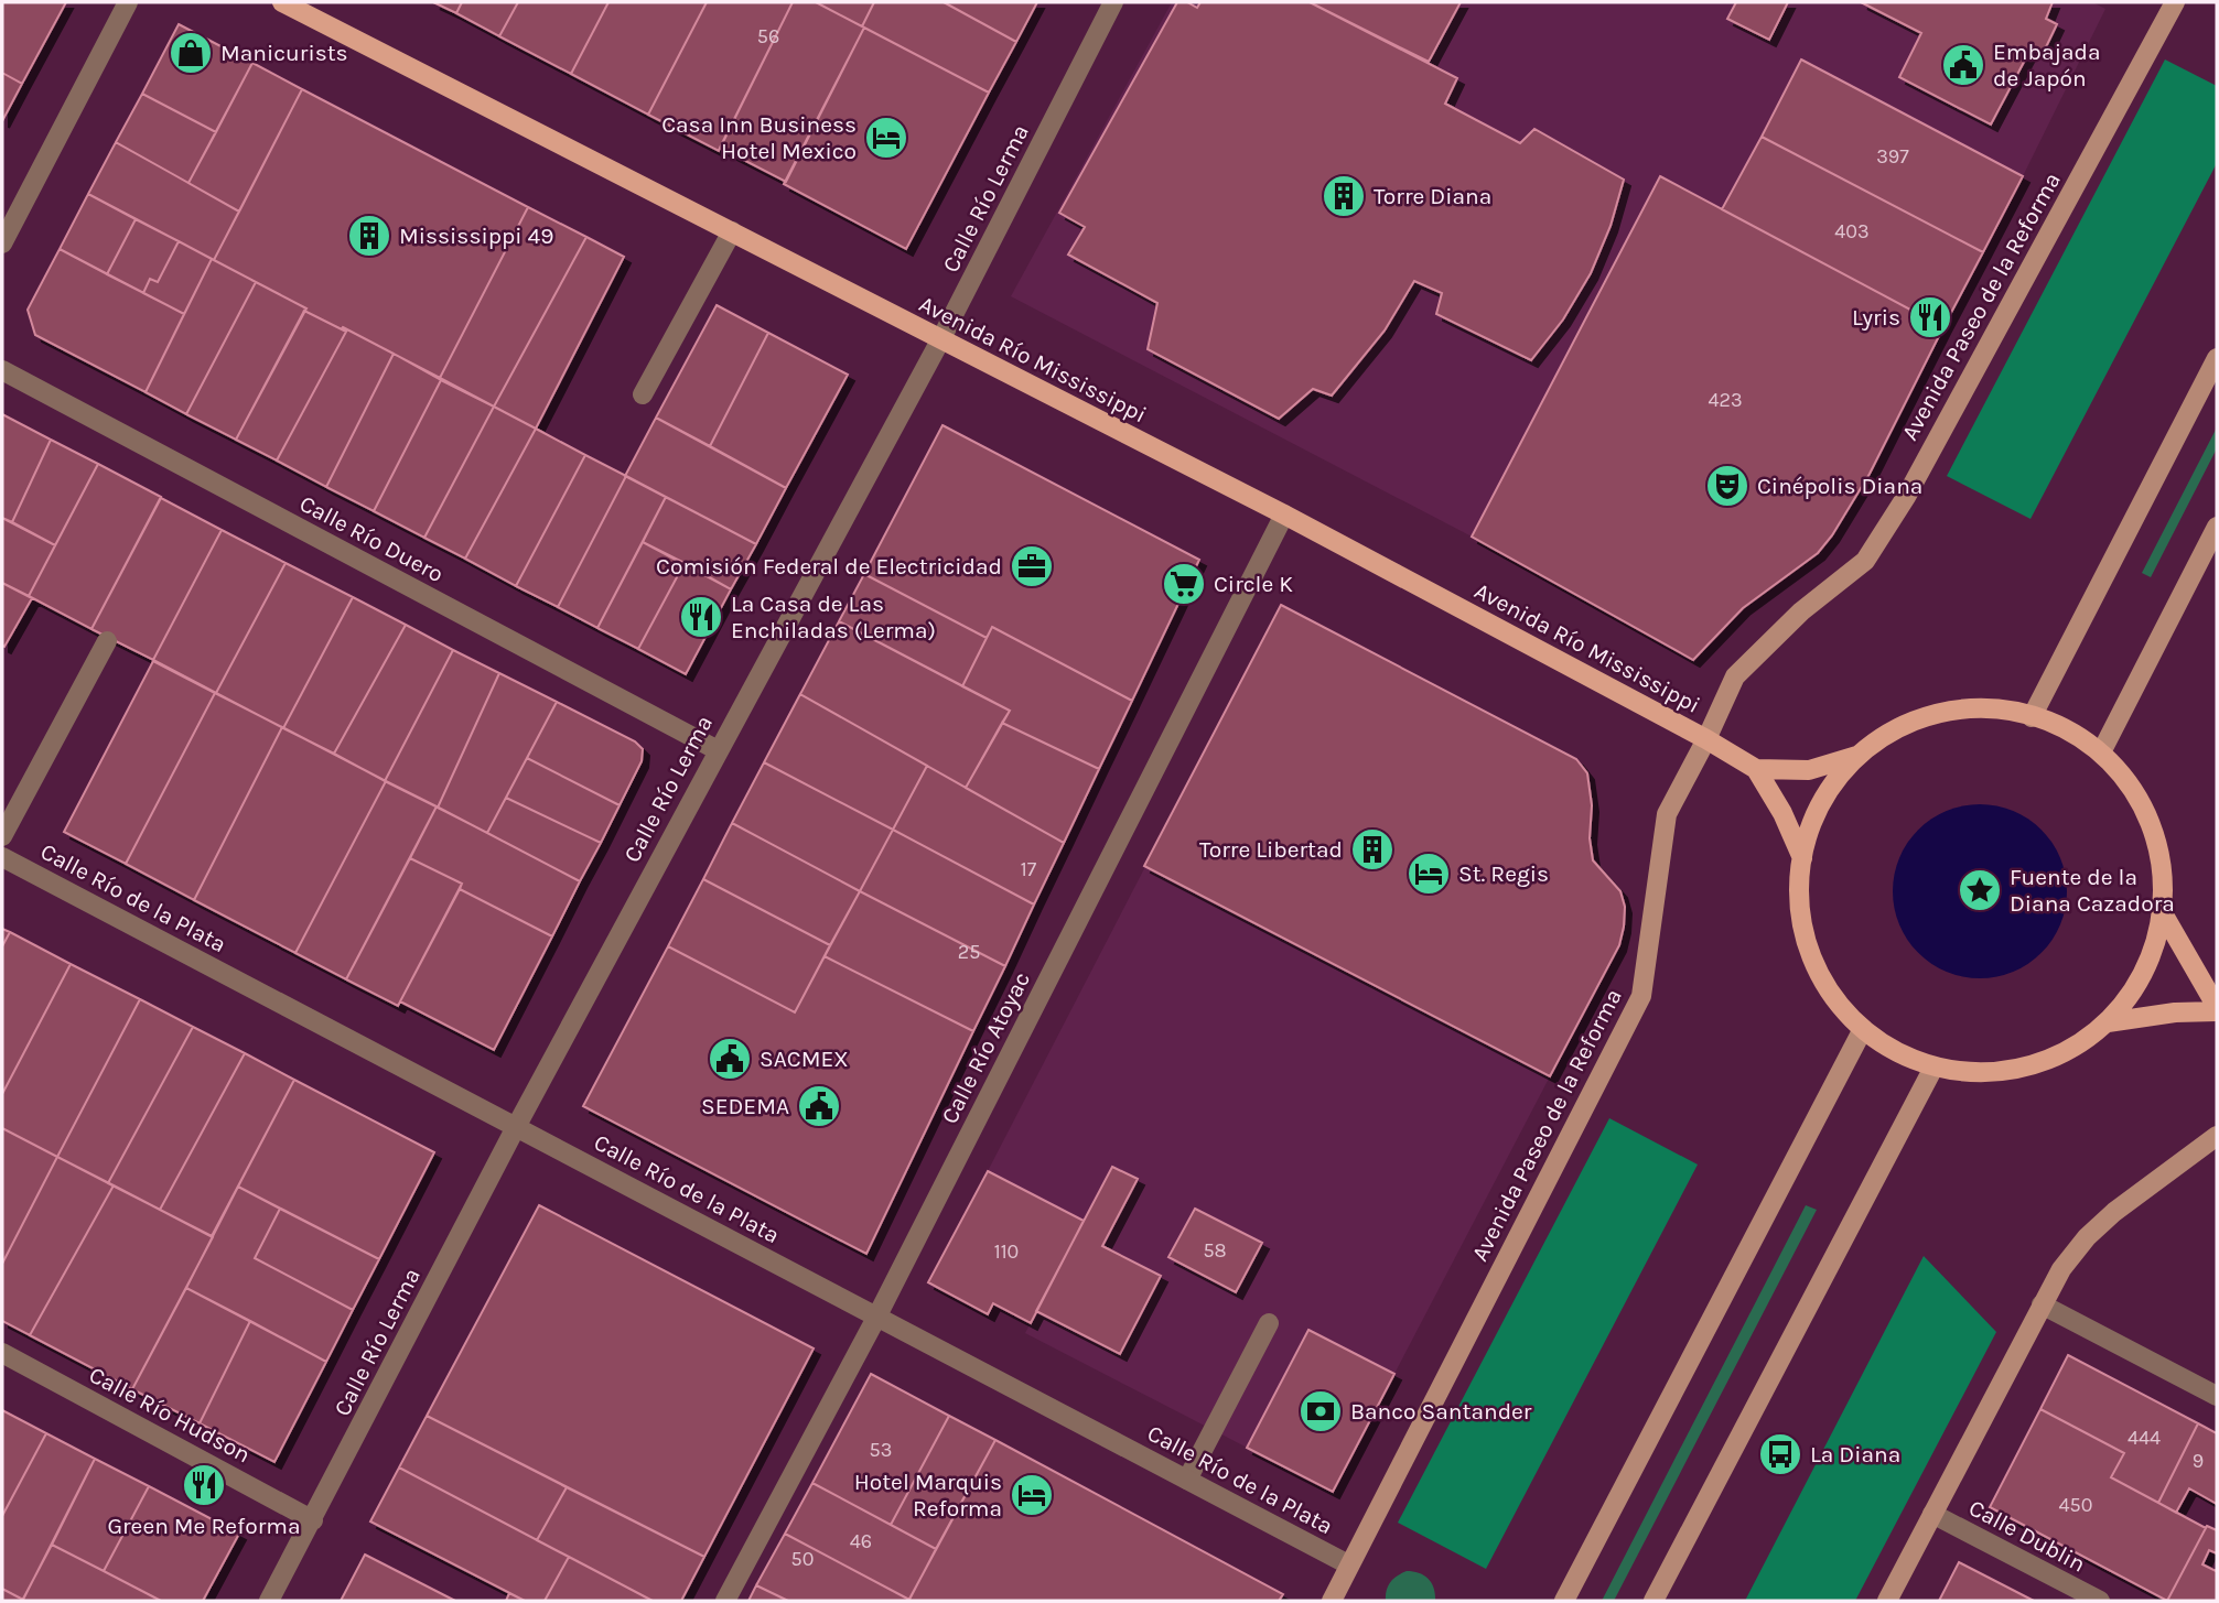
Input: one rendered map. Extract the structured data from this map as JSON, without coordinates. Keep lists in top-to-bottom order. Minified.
{"streets":{"main road":["Avenida Río Mississippi"],"street":["Calle Río Lerma","Avenida Paseo de la Reforma","Calle Río Duero","Calle Río de la Plata","Calle Río Atoyac","Calle Río Hudson","Calle Dublin"]},"crossings":[["Calle Río Lerma","Avenida Río Mississippi"],["Calle Río Lerma","Calle Río Duero"],["Calle Río Lerma","Calle Río de la Plata"],["Calle Río Lerma","Calle Río Hudson"],["Avenida Paseo de la Reforma","Avenida Río Mississippi"],["Avenida Paseo de la Reforma","Calle Río de la Plata"],["Avenida Río Mississippi","Calle Río Atoyac"],["Calle Río de la Plata","Calle Río Atoyac"]],"places":{"shop":["Manicurists"],"public building":["Embajada de Japón","SACMEX","SEDEMA"],"hotel":["Casa Inn Business Hotel Mexico","St. Regis","Hotel Marquis Reforma"],"building":["Torre Diana","Mississippi 49","Torre Libertad"],"restaurant":["Lyris","La Casa de Las Enchiladas (Lerma)","Green Me Reforma"],"theatre":["Cinépolis Diana"],"office":["Comisión Federal de Electricidad"],"supermarket":["Circle K"],"place":["Fuente de la Diana Cazadora"],"bank":["Banco Santander"],"bus stop":["La Diana"]},"house_numbers":["56","397","403","423","17","25","58","110","444","53","9","450","46","50"]}
